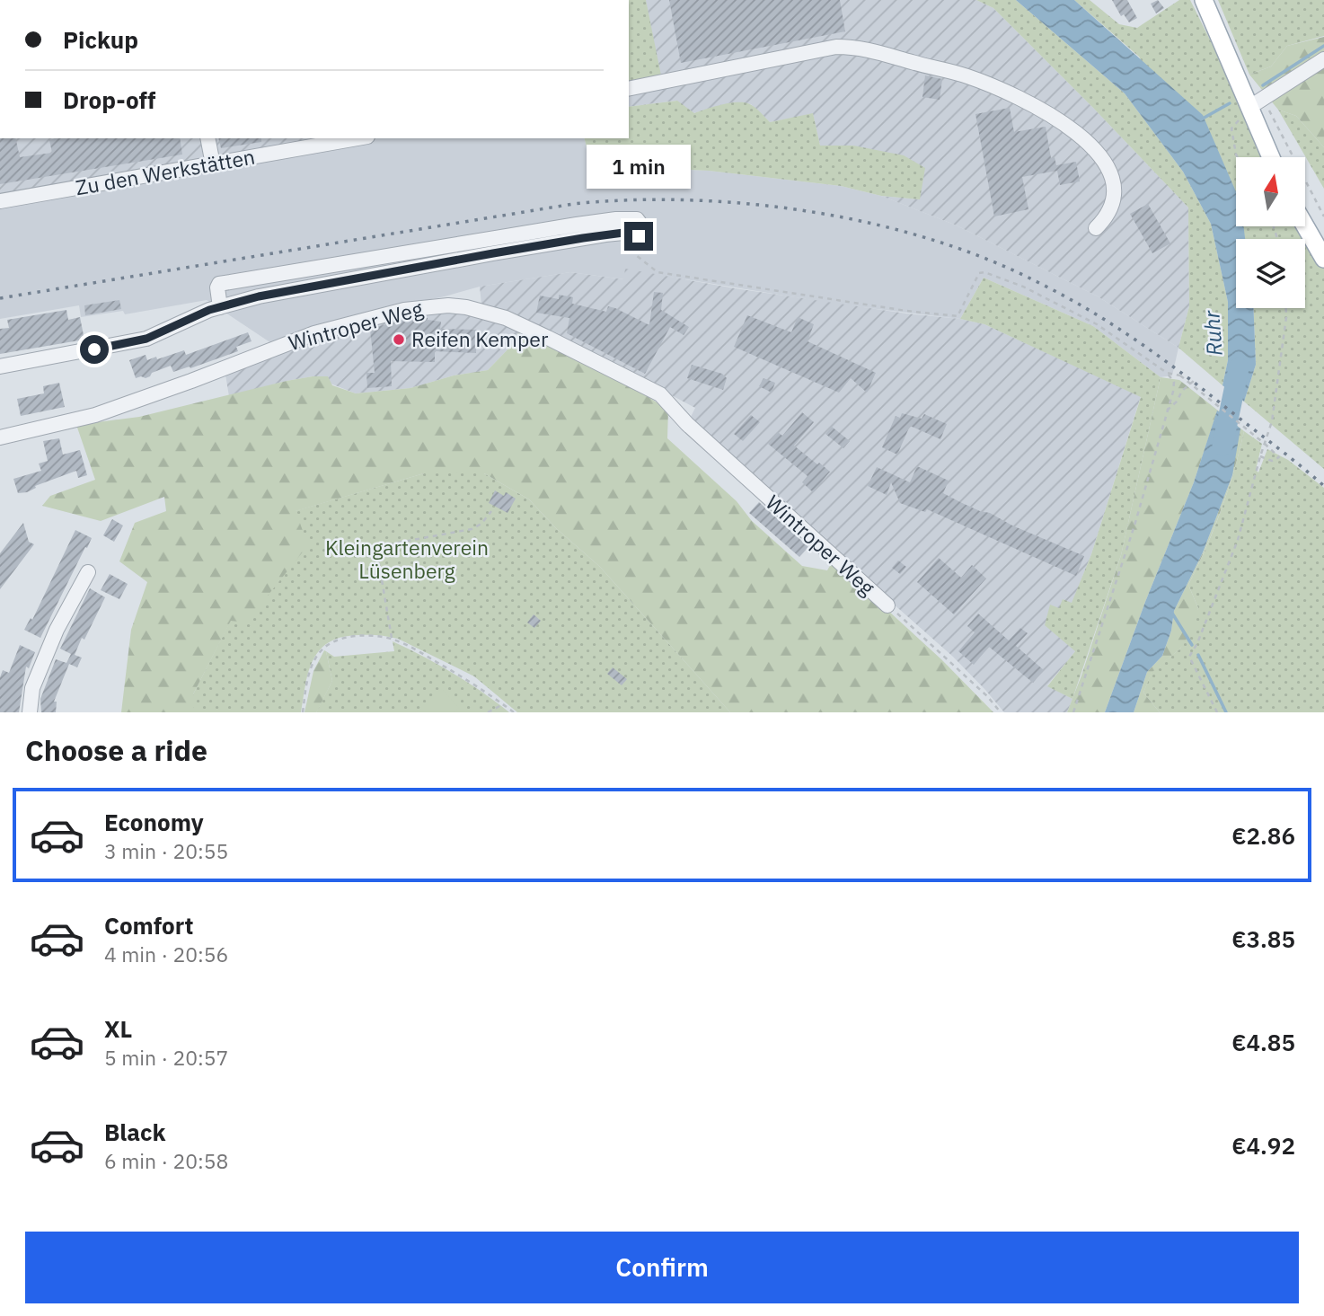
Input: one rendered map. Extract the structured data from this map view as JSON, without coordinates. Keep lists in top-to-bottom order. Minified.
{"streets":{"street":["Zu den Werkstätten","Wintroper Weg"]},"water":["Ruhr"],"parks":["Kleingartenverein Lüsenberg"],"places":["Reifen Kemper"],"north":"top","page":{"banner":["Pickup","Drop-off"],"bubble":"1 min","heading":"Choose a ride","list":[{"name":"Economy","note":"3 min · 20:55","value":"€2.86"},{"name":"Comfort","note":"4 min · 20:56","value":"€3.85"},{"name":"XL","note":"5 min · 20:57","value":"€4.85"},{"name":"Black","note":"6 min · 20:58","value":"€4.92"}],"buttons":"Confirm"}}
